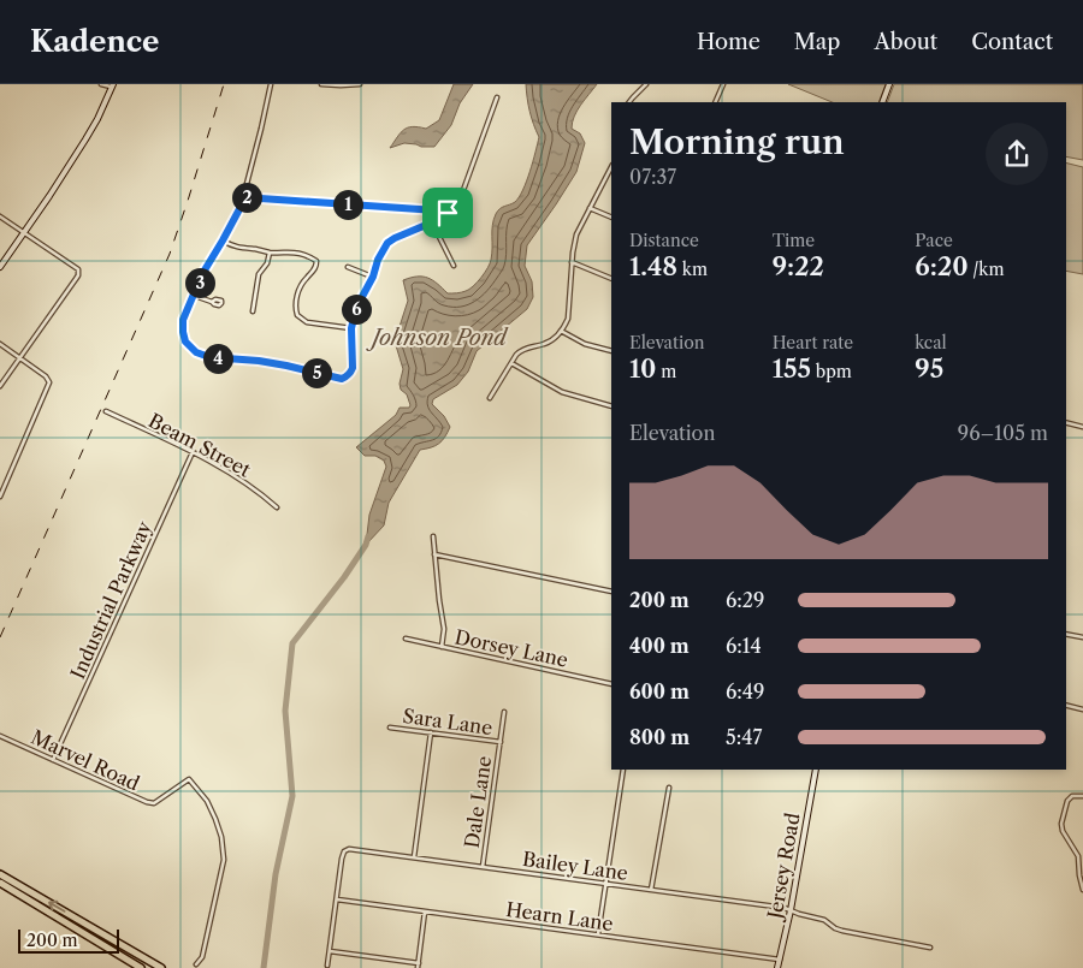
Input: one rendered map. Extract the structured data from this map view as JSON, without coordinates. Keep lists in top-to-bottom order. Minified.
{"streets":{"street":["Beam Street","Industrial Parkway","Dorsey Lane","Sara Lane","Marvel Road","Dale Lane","Bailey Lane","Jersey Road","Hearn Lane"]},"crossings":[["Beam Street","Industrial Parkway"],["Industrial Parkway","Marvel Road"],["Sara Lane","Dale Lane"],["Dale Lane","Bailey Lane"],["Bailey Lane","Jersey Road"],["Bailey Lane","Hearn Lane"],["Jersey Road","Hearn Lane"]],"water":["Johnson Pond"],"scale_bar":"200 m","page":{"header":"Kadence","nav":["Home","Map","About","Contact"],"heading":["Morning run","07:37"],"pins":["2","1","3","6","4","5"],"stats":[["Distance","1.48 km"],["Time","9:22"],["Pace","6:20 /km"],["Elevation","10 m"],["Heart rate","155 bpm"],["kcal","95"]],"chart":["Elevation","96–105 m"],"list":[{"name":"200 m","note":"6:29"},{"name":"400 m","note":"6:14"},{"name":"600 m","note":"6:49"},{"name":"800 m","note":"5:47"}],"scale":"200 m"}}
